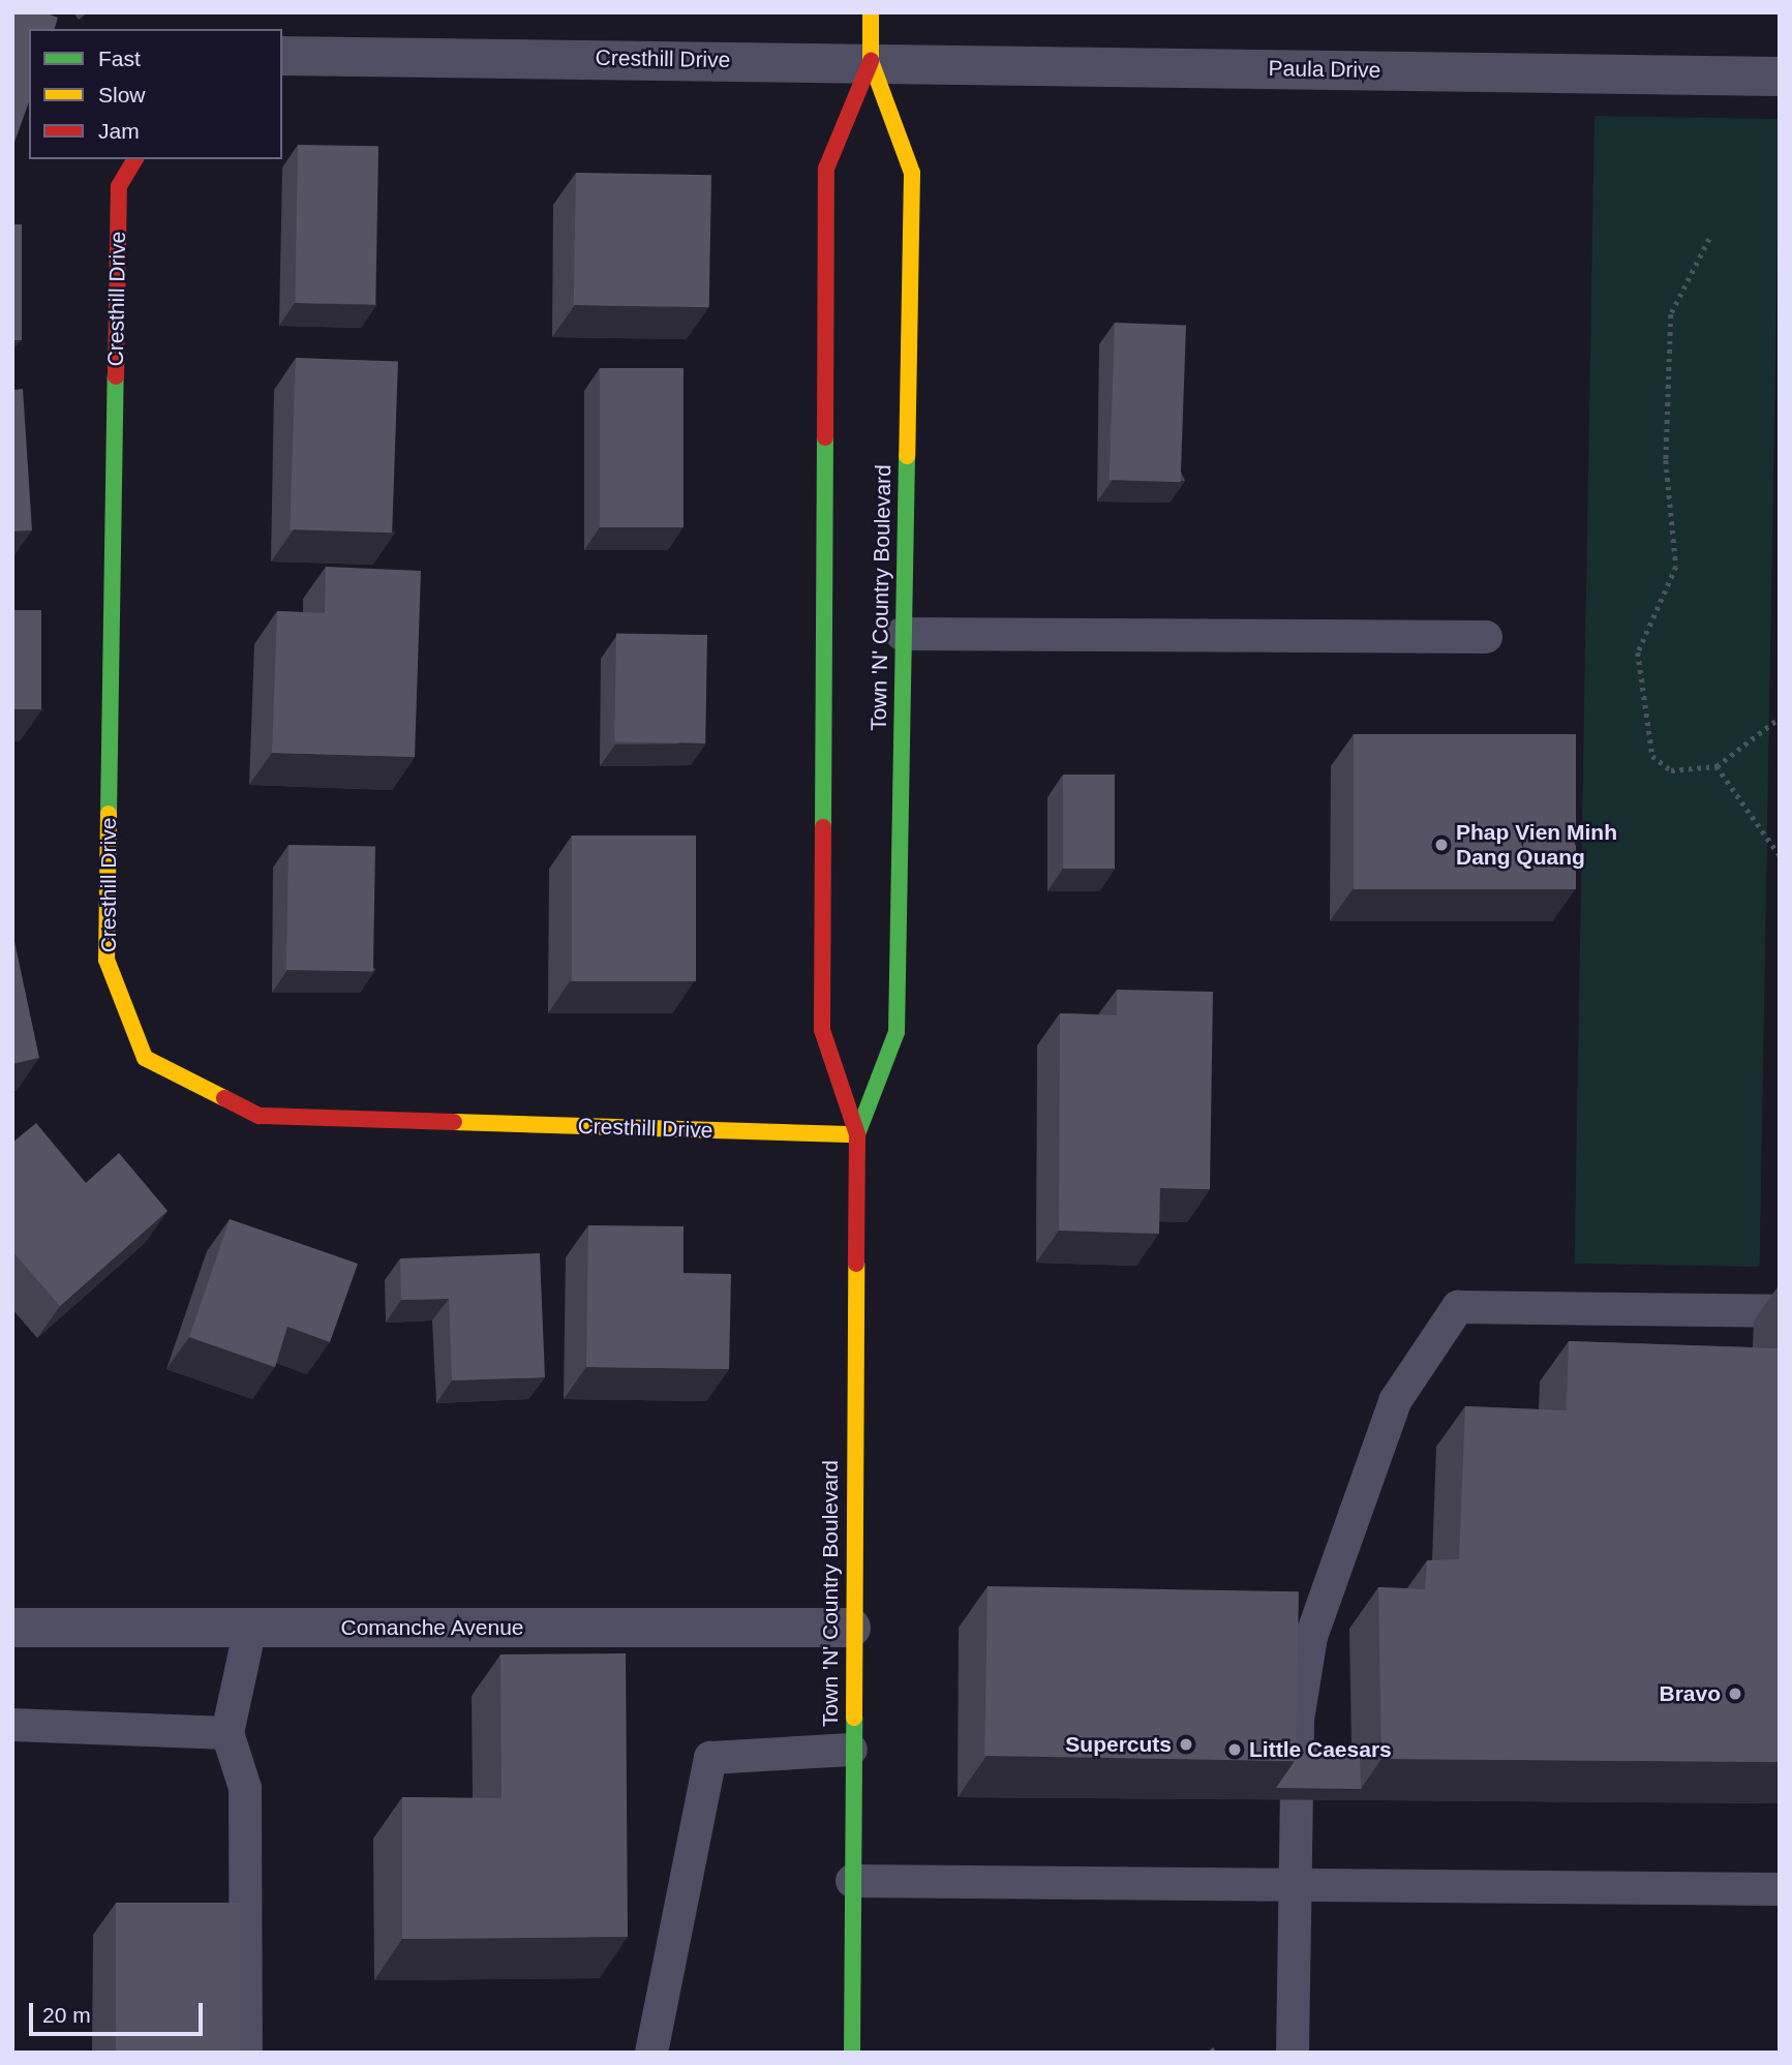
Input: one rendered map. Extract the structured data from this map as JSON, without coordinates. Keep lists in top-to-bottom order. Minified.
{"streets":{"street":["Cresthill Drive","Paula Drive","Town 'N' Country Boulevard","Comanche Avenue"]},"crossings":[["Cresthill Drive","Paula Drive"],["Cresthill Drive","Town 'N' Country Boulevard"],["Paula Drive","Town 'N' Country Boulevard"],["Town 'N' Country Boulevard","Comanche Avenue"]],"places":["Phap Vien Minh Dang Quang","Bravo","Supercuts","Little Caesars"],"legend":["Fast","Slow","Jam"],"scale_bar":"20 m"}
